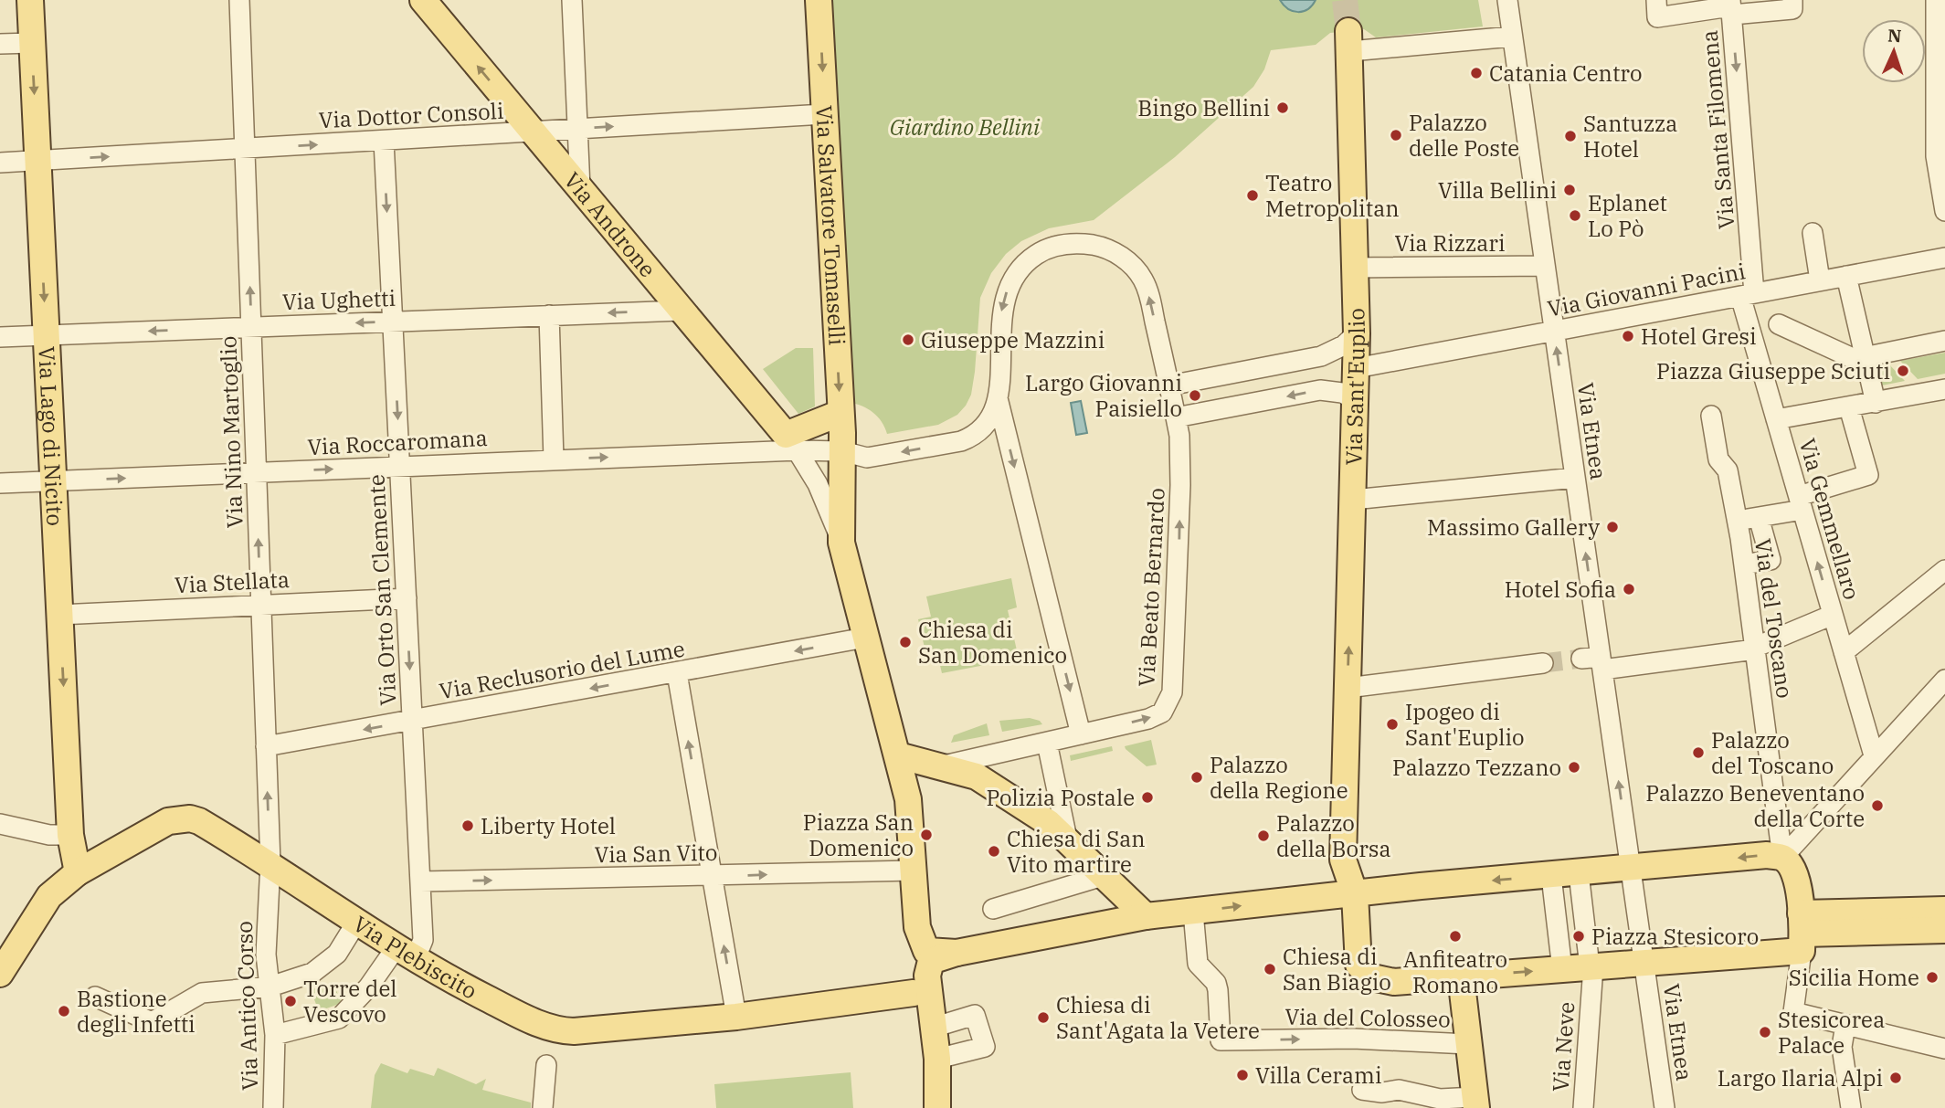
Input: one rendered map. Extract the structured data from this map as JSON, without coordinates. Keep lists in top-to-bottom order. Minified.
{"streets":{"main road":["Via Androne","Via Salvatore Tomaselli","Via Sant'Euplio","Via Lago di Nicito","Via Plebiscito"],"street":["Via Dottor Consoli","Via Santa Filomena","Via Rizzari","Via Giovanni Pacini","Via Ughetti","Via Etnea","Via Nino Martoglio","Via Roccaromana","Via Gemmellaro","Via Stellata","Via Beato Bernardo","Via Orto San Clemente","Via del Toscano","Via Reclusorio del Lume","Via San Vito","Via Antico Corso","Via del Colosseo","Via Neve"]},"crossings":[["Via Dottor Consoli","Via Androne"],["Via Dottor Consoli","Via Salvatore Tomaselli"],["Via Dottor Consoli","Via Nino Martoglio"],["Via Dottor Consoli","Via Lago di Nicito"],["Via Dottor Consoli","Via Orto San Clemente"],["Via Santa Filomena","Via Giovanni Pacini"],["Via Santa Filomena","Via Gemmellaro"],["Via Androne","Via Ughetti"],["Via Androne","Via Roccaromana"],["Via Salvatore Tomaselli","Via Roccaromana"],["Via Salvatore Tomaselli","Via Reclusorio del Lume"],["Via Salvatore Tomaselli","Via San Vito"],["Via Rizzari","Via Sant'Euplio"],["Via Rizzari","Via Etnea"],["Via Giovanni Pacini","Via Sant'Euplio"],["Via Giovanni Pacini","Via Etnea"],["Via Giovanni Pacini","Via Gemmellaro"],["Via Ughetti","Via Nino Martoglio"],["Via Ughetti","Via Lago di Nicito"],["Via Ughetti","Via Orto San Clemente"],["Via Nino Martoglio","Via Roccaromana"],["Via Nino Martoglio","Via Stellata"],["Via Nino Martoglio","Via Reclusorio del Lume"],["Via Nino Martoglio","Via Plebiscito"],["Via Nino Martoglio","Via Antico Corso"],["Via Lago di Nicito","Via Roccaromana"],["Via Lago di Nicito","Via Stellata"],["Via Lago di Nicito","Via Plebiscito"],["Via Roccaromana","Via Beato Bernardo"],["Via Roccaromana","Via Orto San Clemente"],["Via Stellata","Via Orto San Clemente"],["Via Orto San Clemente","Via Reclusorio del Lume"],["Via Orto San Clemente","Via San Vito"],["Via Orto San Clemente","Via Plebiscito"],["Via Plebiscito","Via Antico Corso"]],"one_way":["Via Dottor Consoli","Via Santa Filomena","Via Salvatore Tomaselli","Via Ughetti","Via Etnea","Via Nino Martoglio","Via Lago di Nicito","Via Reclusorio del Lume","Via San Vito"],"parks":["Giardino Bellini"],"places":["Catania Centro","Bingo Bellini","Palazzo delle Poste","Santuzza Hotel","Villa Bellini","Teatro Metropolitan","Eplanet Lo Pò","Hotel Gresi","Giuseppe Mazzini","Piazza Giuseppe Sciuti","Largo Giovanni Paisiello","Massimo Gallery","Hotel Sofia","Chiesa di San Domenico","Ipogeo di Sant'Euplio","Palazzo del Toscano","Palazzo Tezzano","Palazzo della Regione","Polizia Postale","Palazzo Beneventano della Corte","Liberty Hotel","Piazza San Domenico","Palazzo della Borsa","Chiesa di San Vito martire","Anfiteatro Romano","Piazza Stesicoro","Chiesa di San Biagio","Sicilia Home","Torre del Vescovo","Bastione degli Infetti","Chiesa di Sant'Agata la Vetere","Stesicorea Palace","Villa Cerami","Largo Ilaria Alpi"],"north":"top"}
